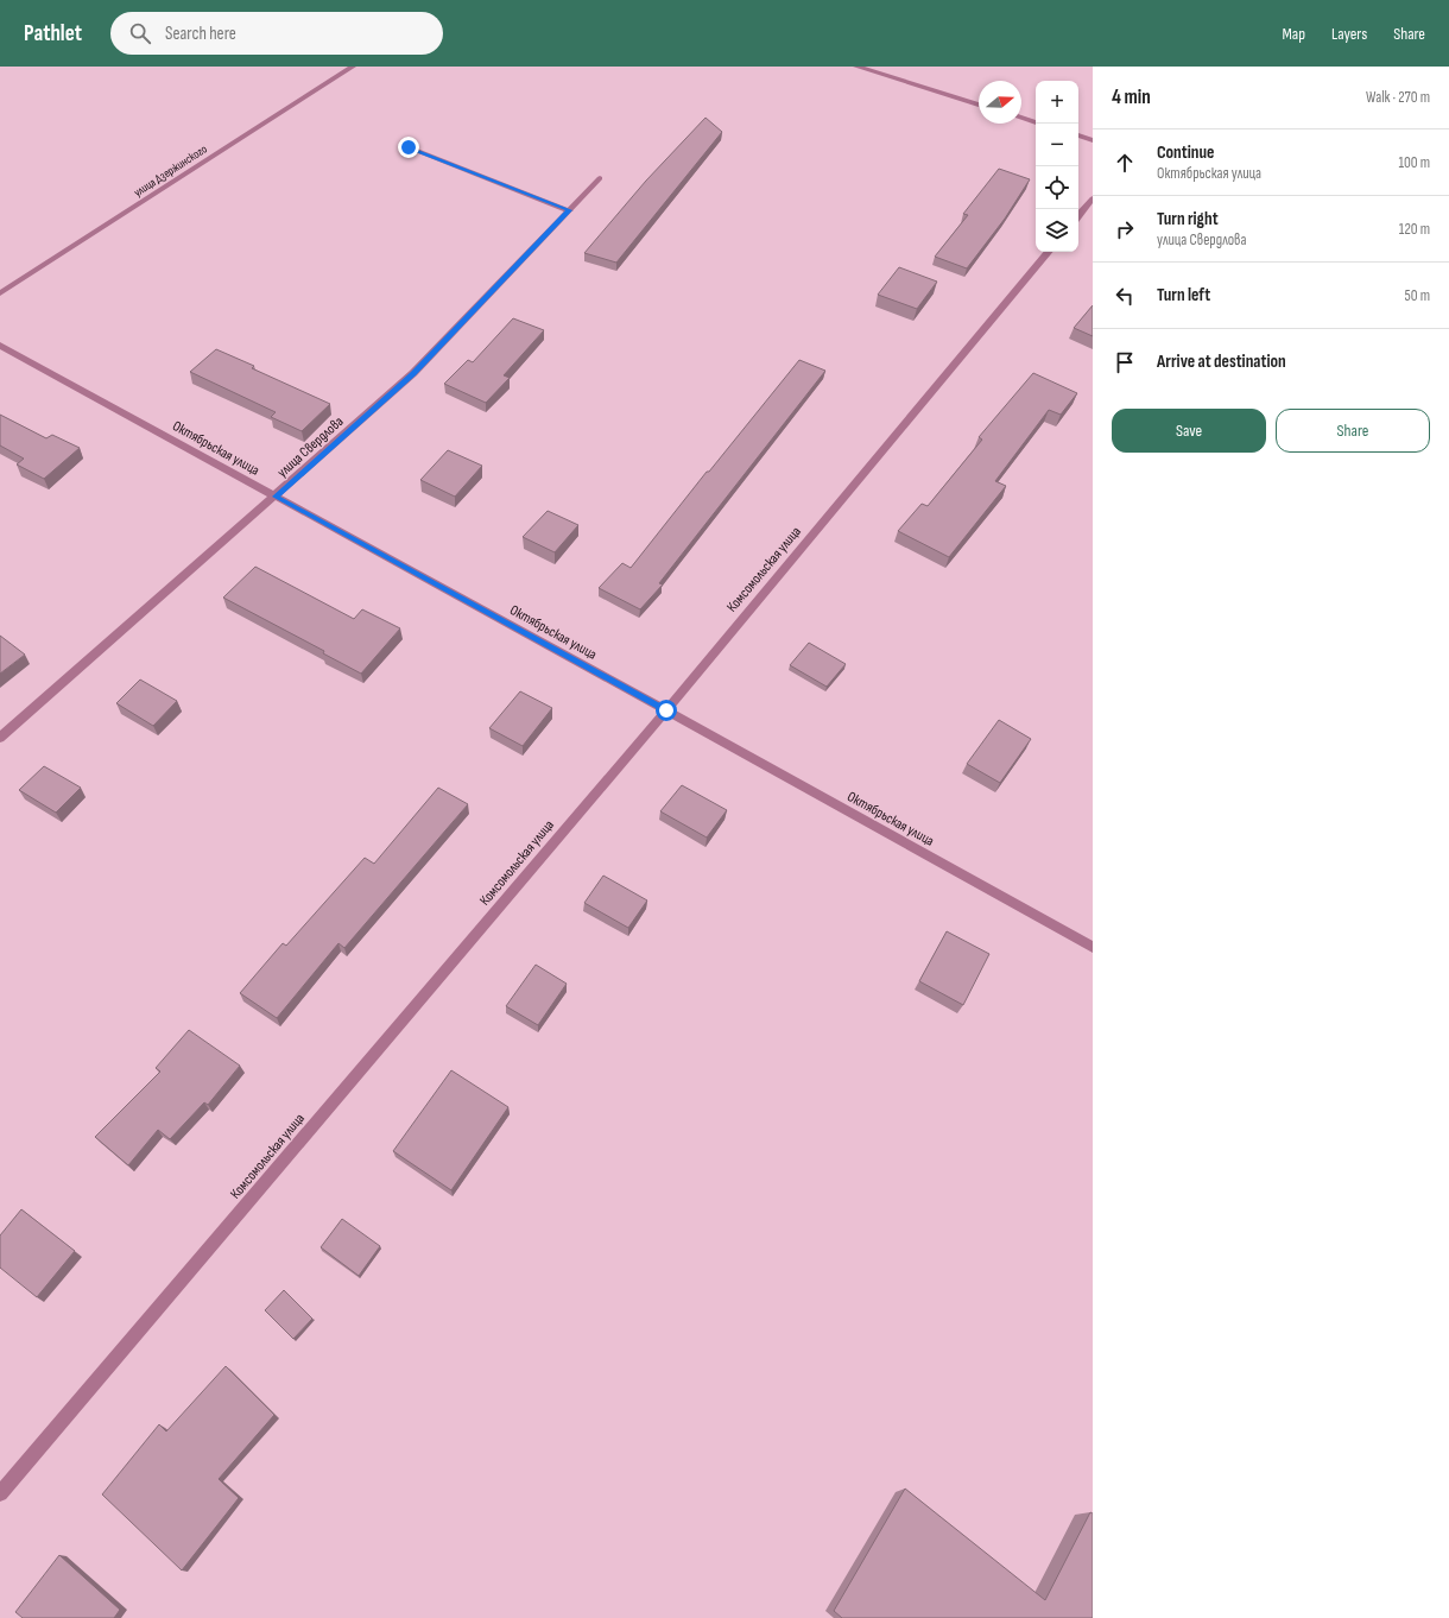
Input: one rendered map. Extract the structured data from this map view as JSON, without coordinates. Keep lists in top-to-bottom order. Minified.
{"streets":{"street":["улица Дзержинского","улица Свердлова","Октябрьская улица","Комсомольская улица"]},"crossings":[["улица Свердлова","Октябрьская улица"],["Октябрьская улица","Комсомольская улица"]],"north":"right","page":{"header":"Pathlet","search":"Search here","nav":["Map","Layers","Share"],"heading":["4 min","Walk · 270 m"],"map_buttons":["+","−"],"list":[["Continue","Октябрьская улица","100 m"],["Turn right","улица Свердлова","120 m"],["Turn left","50 m"],"Arrive at destination"],"buttons":["Save","Share"]}}
